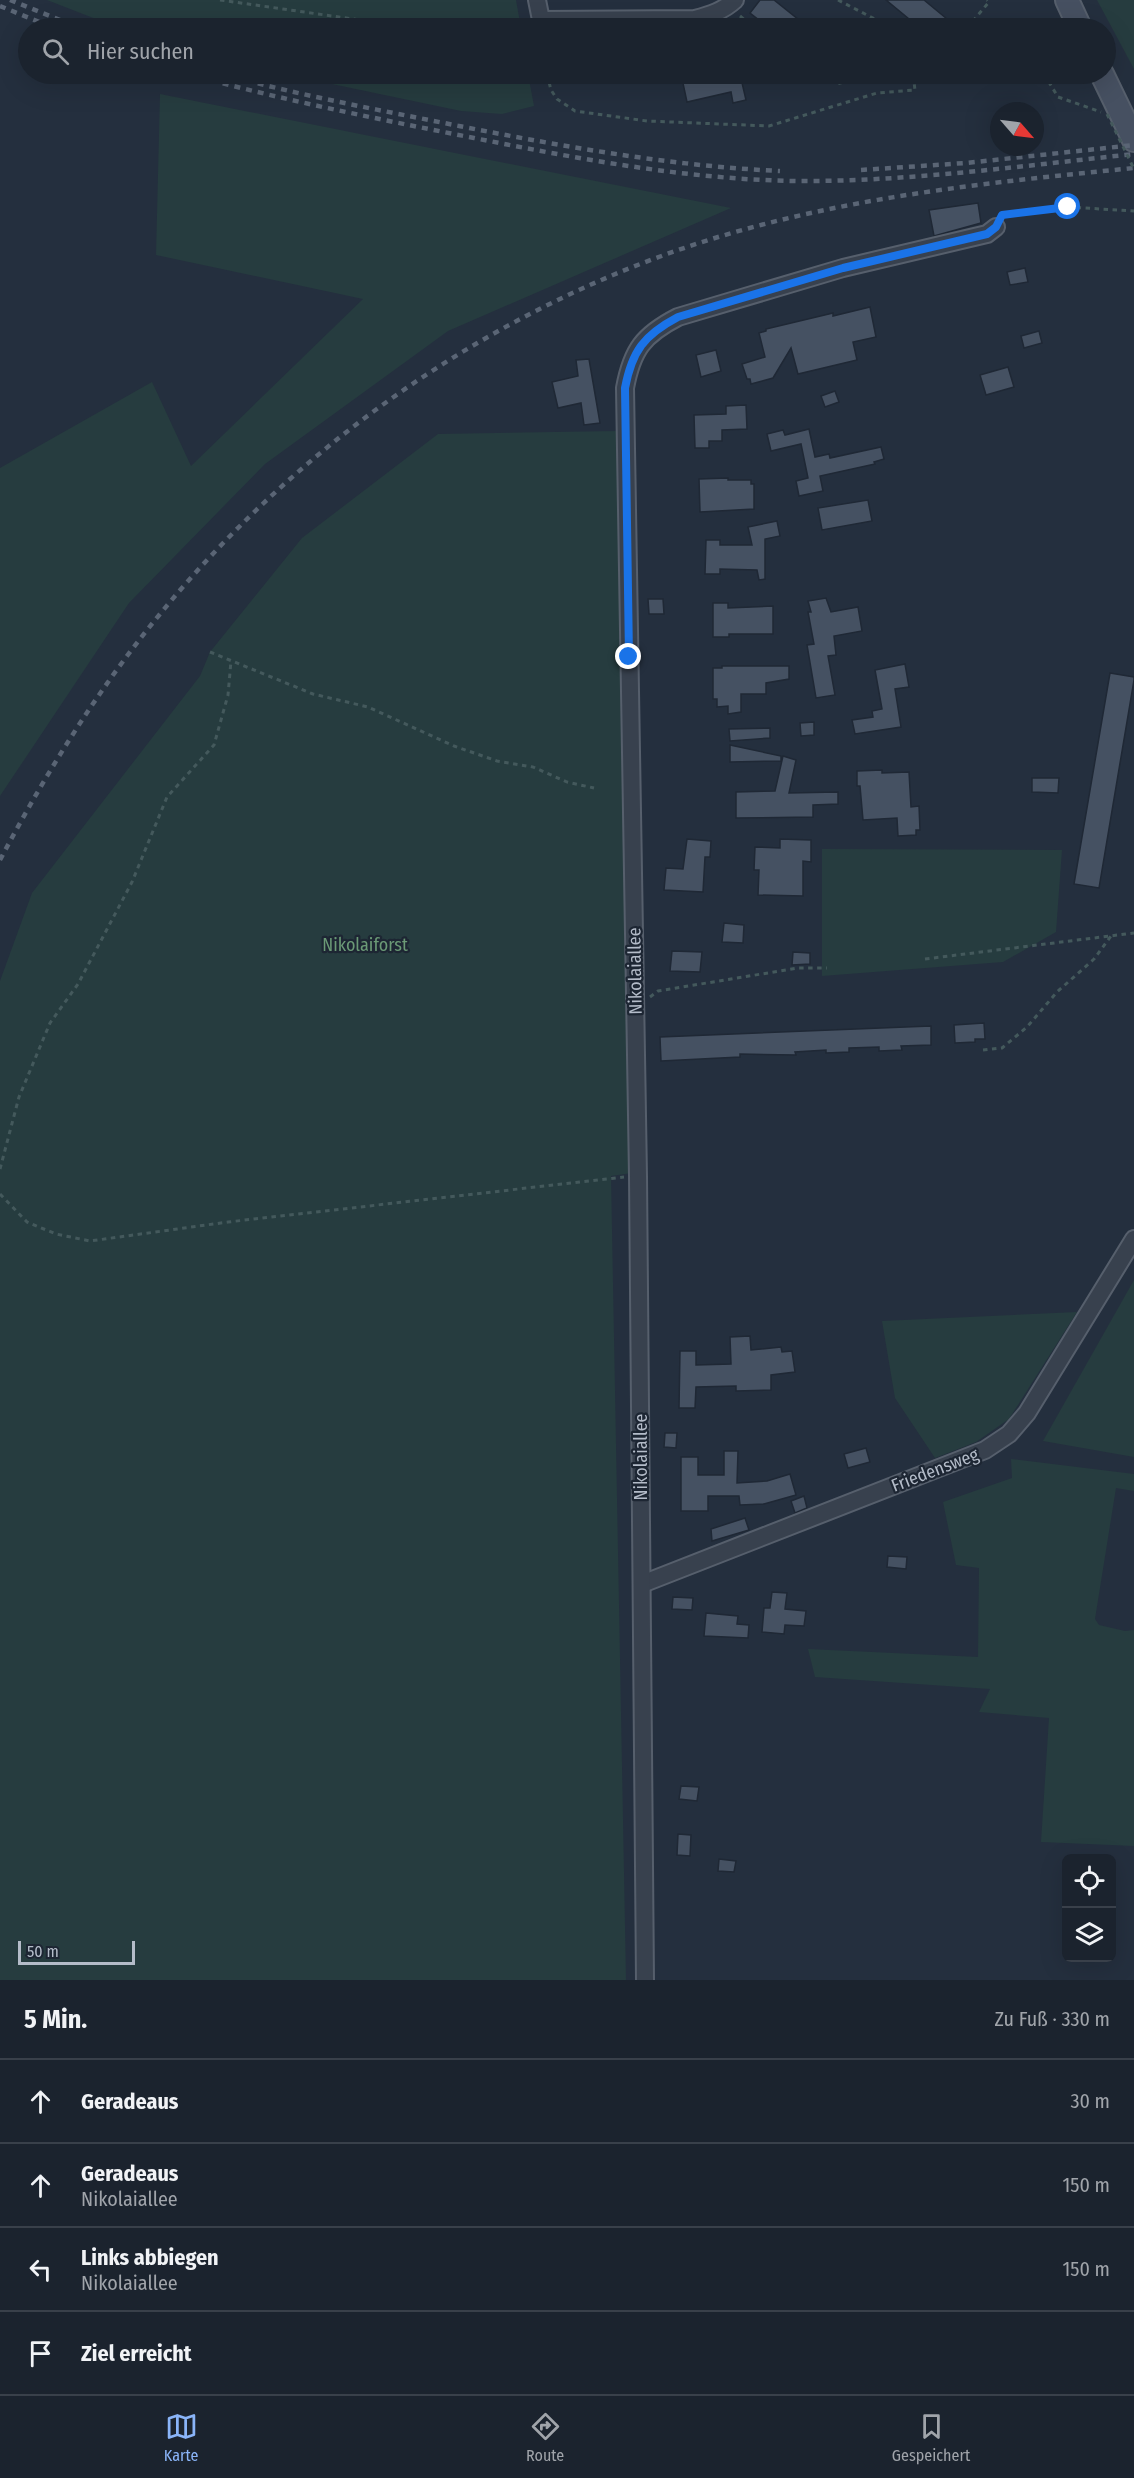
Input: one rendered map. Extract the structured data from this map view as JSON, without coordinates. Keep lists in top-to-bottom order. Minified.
{"streets":{"street":["Nikolaiallee","Friedensweg"]},"crossings":[["Nikolaiallee","Friedensweg"]],"parks":["Nikolaiforst"],"scale_bar":"50 m","north":"bottom right","page":{"search":"Hier suchen","scale":"50 m","heading":["5 Min.","Zu Fuß · 330 m"],"list":[["Geradeaus","30 m"],["Geradeaus","Nikolaiallee","150 m"],["Links abbiegen","Nikolaiallee","150 m"],"Ziel erreicht"],"nav":["Karte","Route","Gespeichert"]}}
